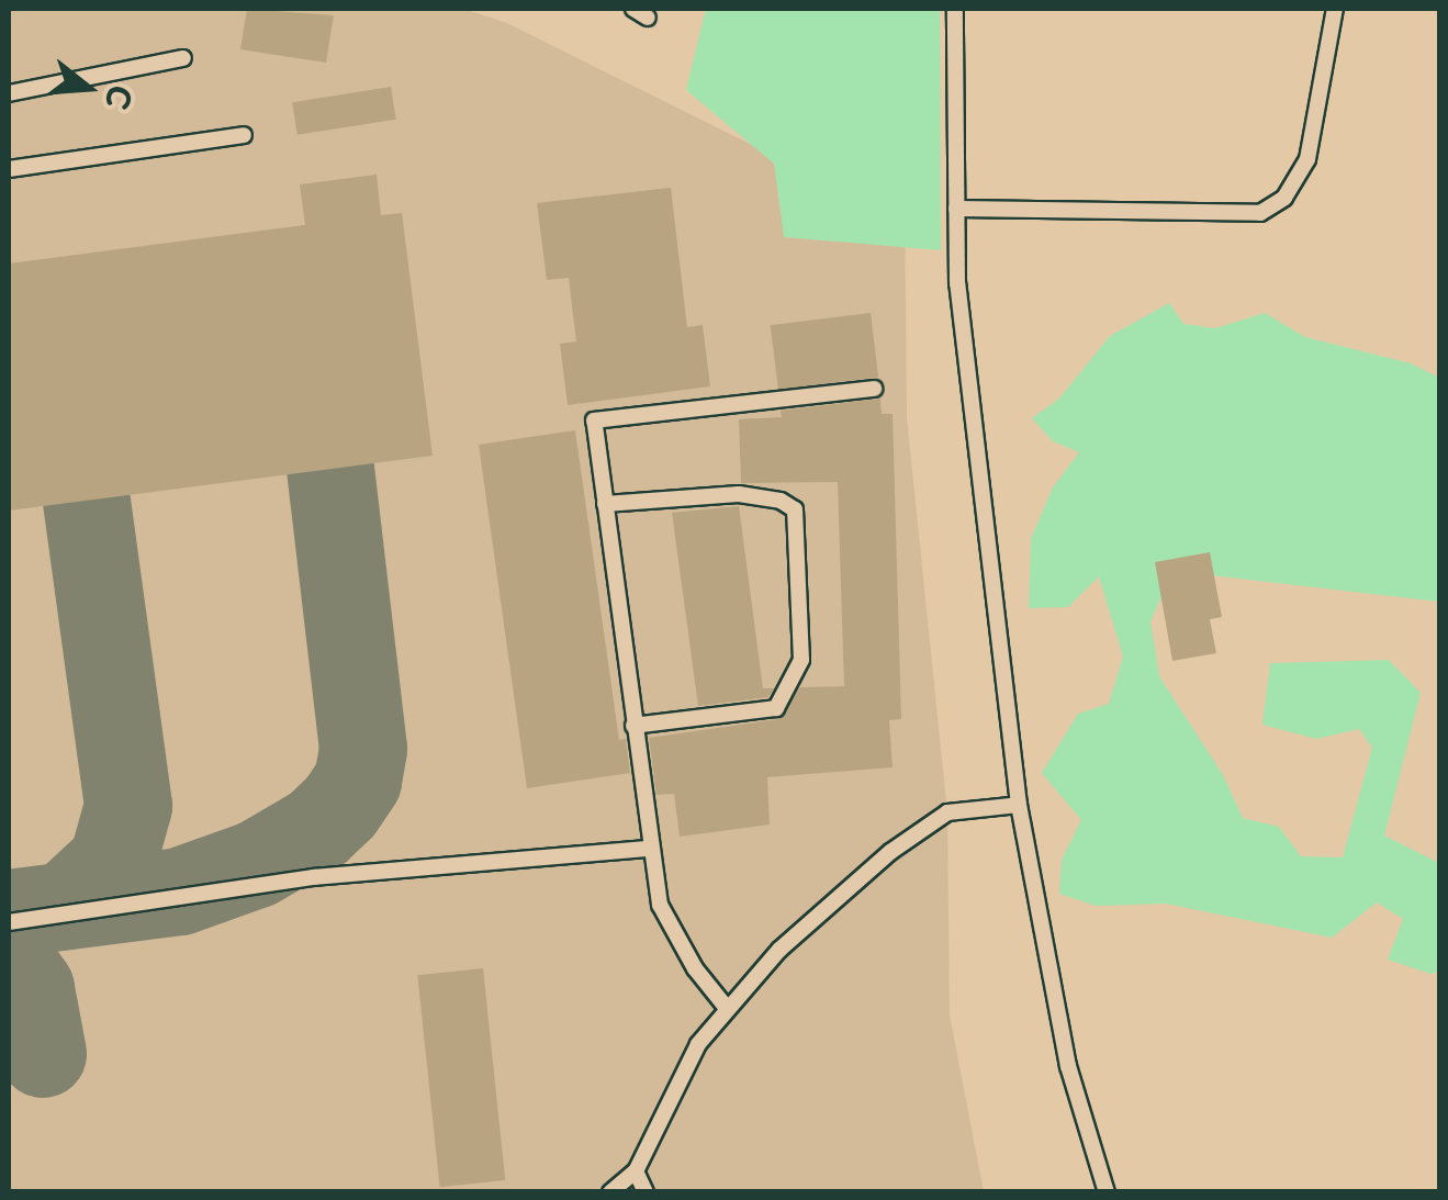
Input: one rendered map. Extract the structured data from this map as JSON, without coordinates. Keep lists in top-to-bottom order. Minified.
{"north":"right"}
